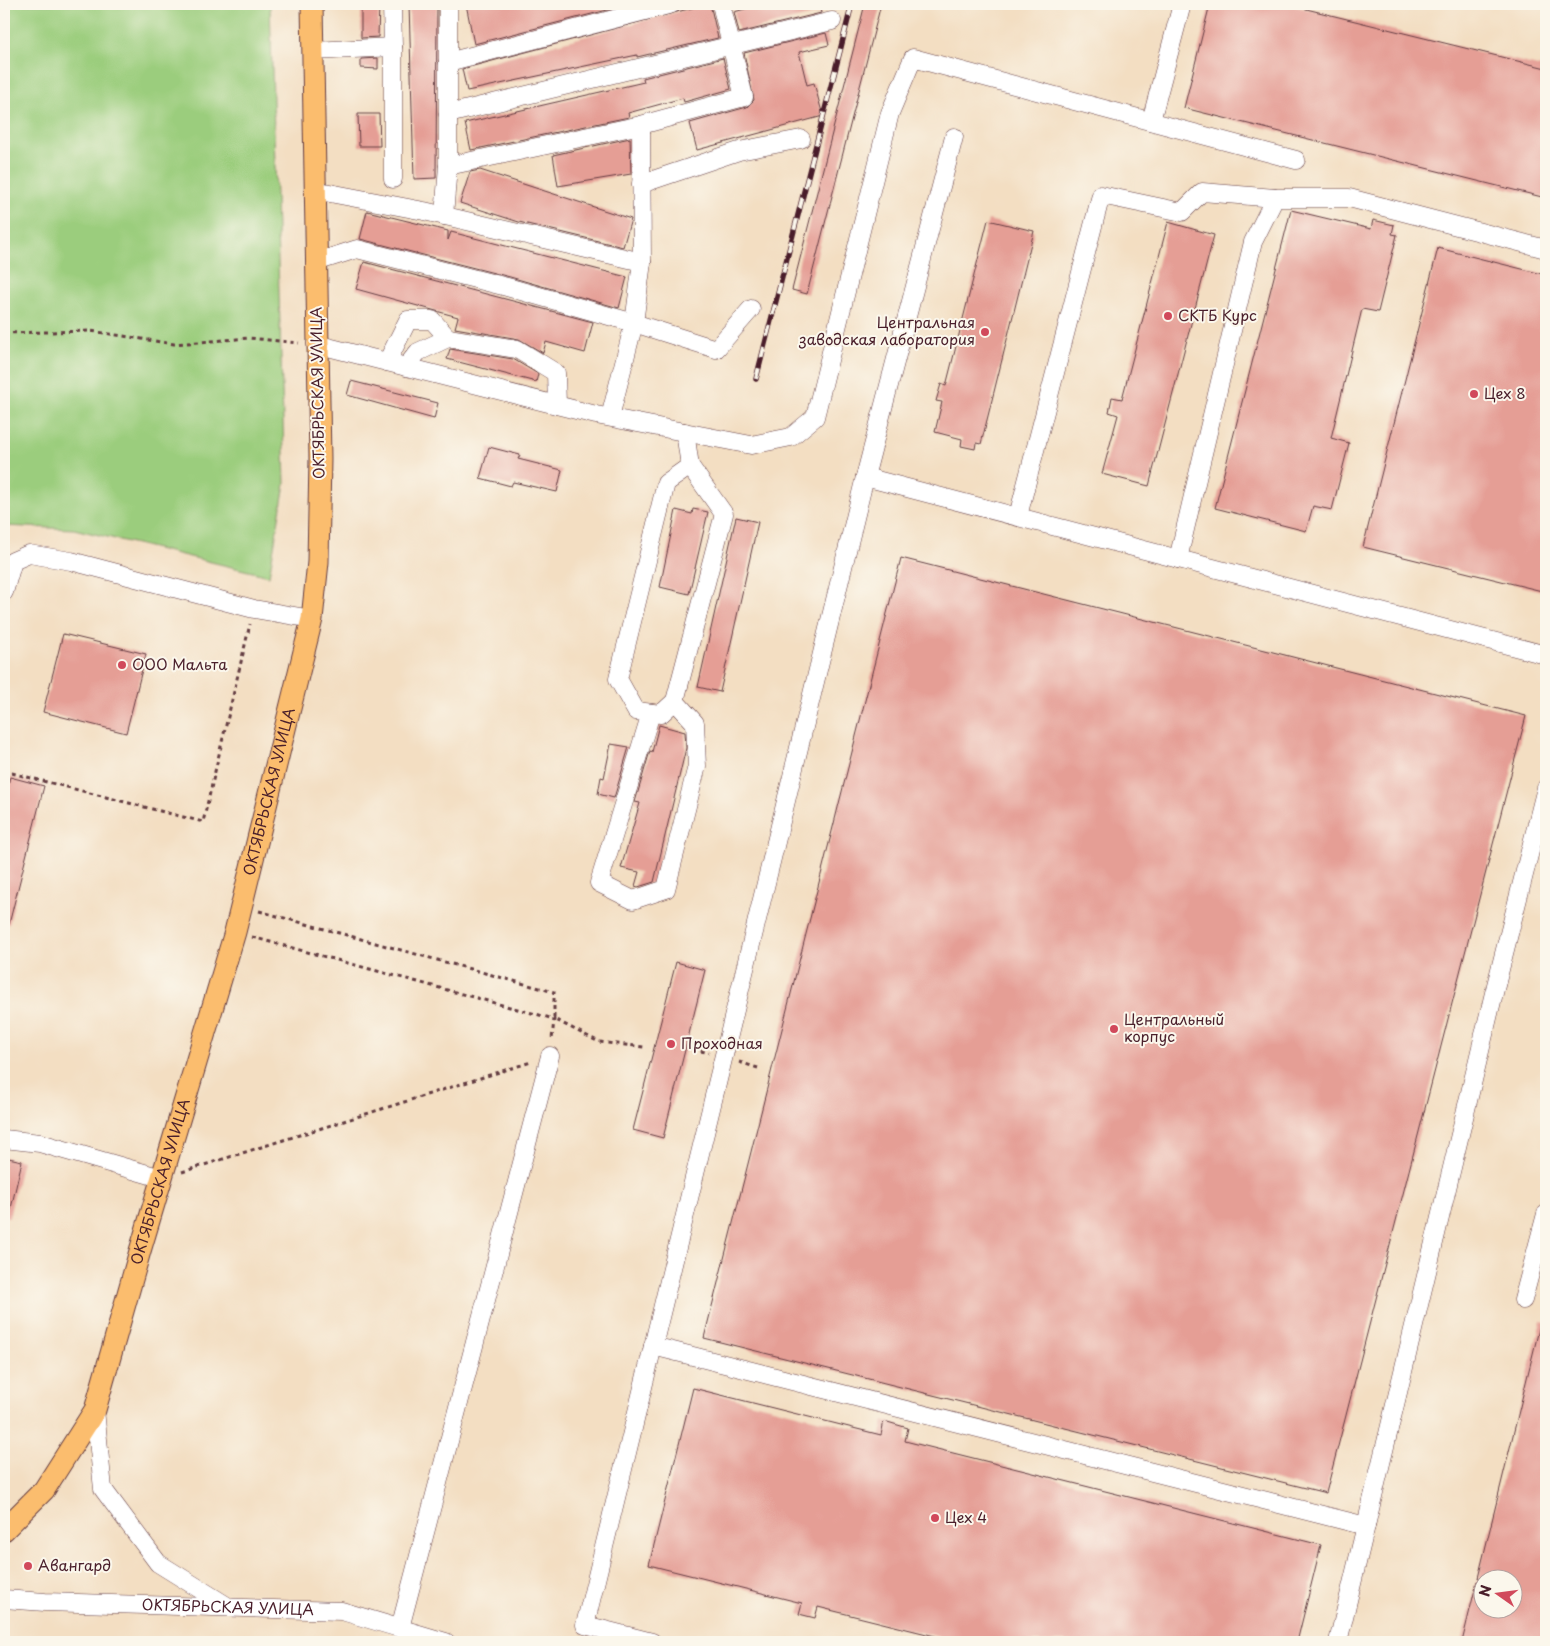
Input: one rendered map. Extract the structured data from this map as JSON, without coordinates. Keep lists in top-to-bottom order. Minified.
{"streets":{"main road":["ОКТЯБРЬСКАЯ УЛИЦА"]},"places":["СКТБ Курс","Центральная заводская лаборатория","Цех 8","ООО Мальта","Центральный корпус","Проходная","Цех 4","Авангард"],"north":"left"}
